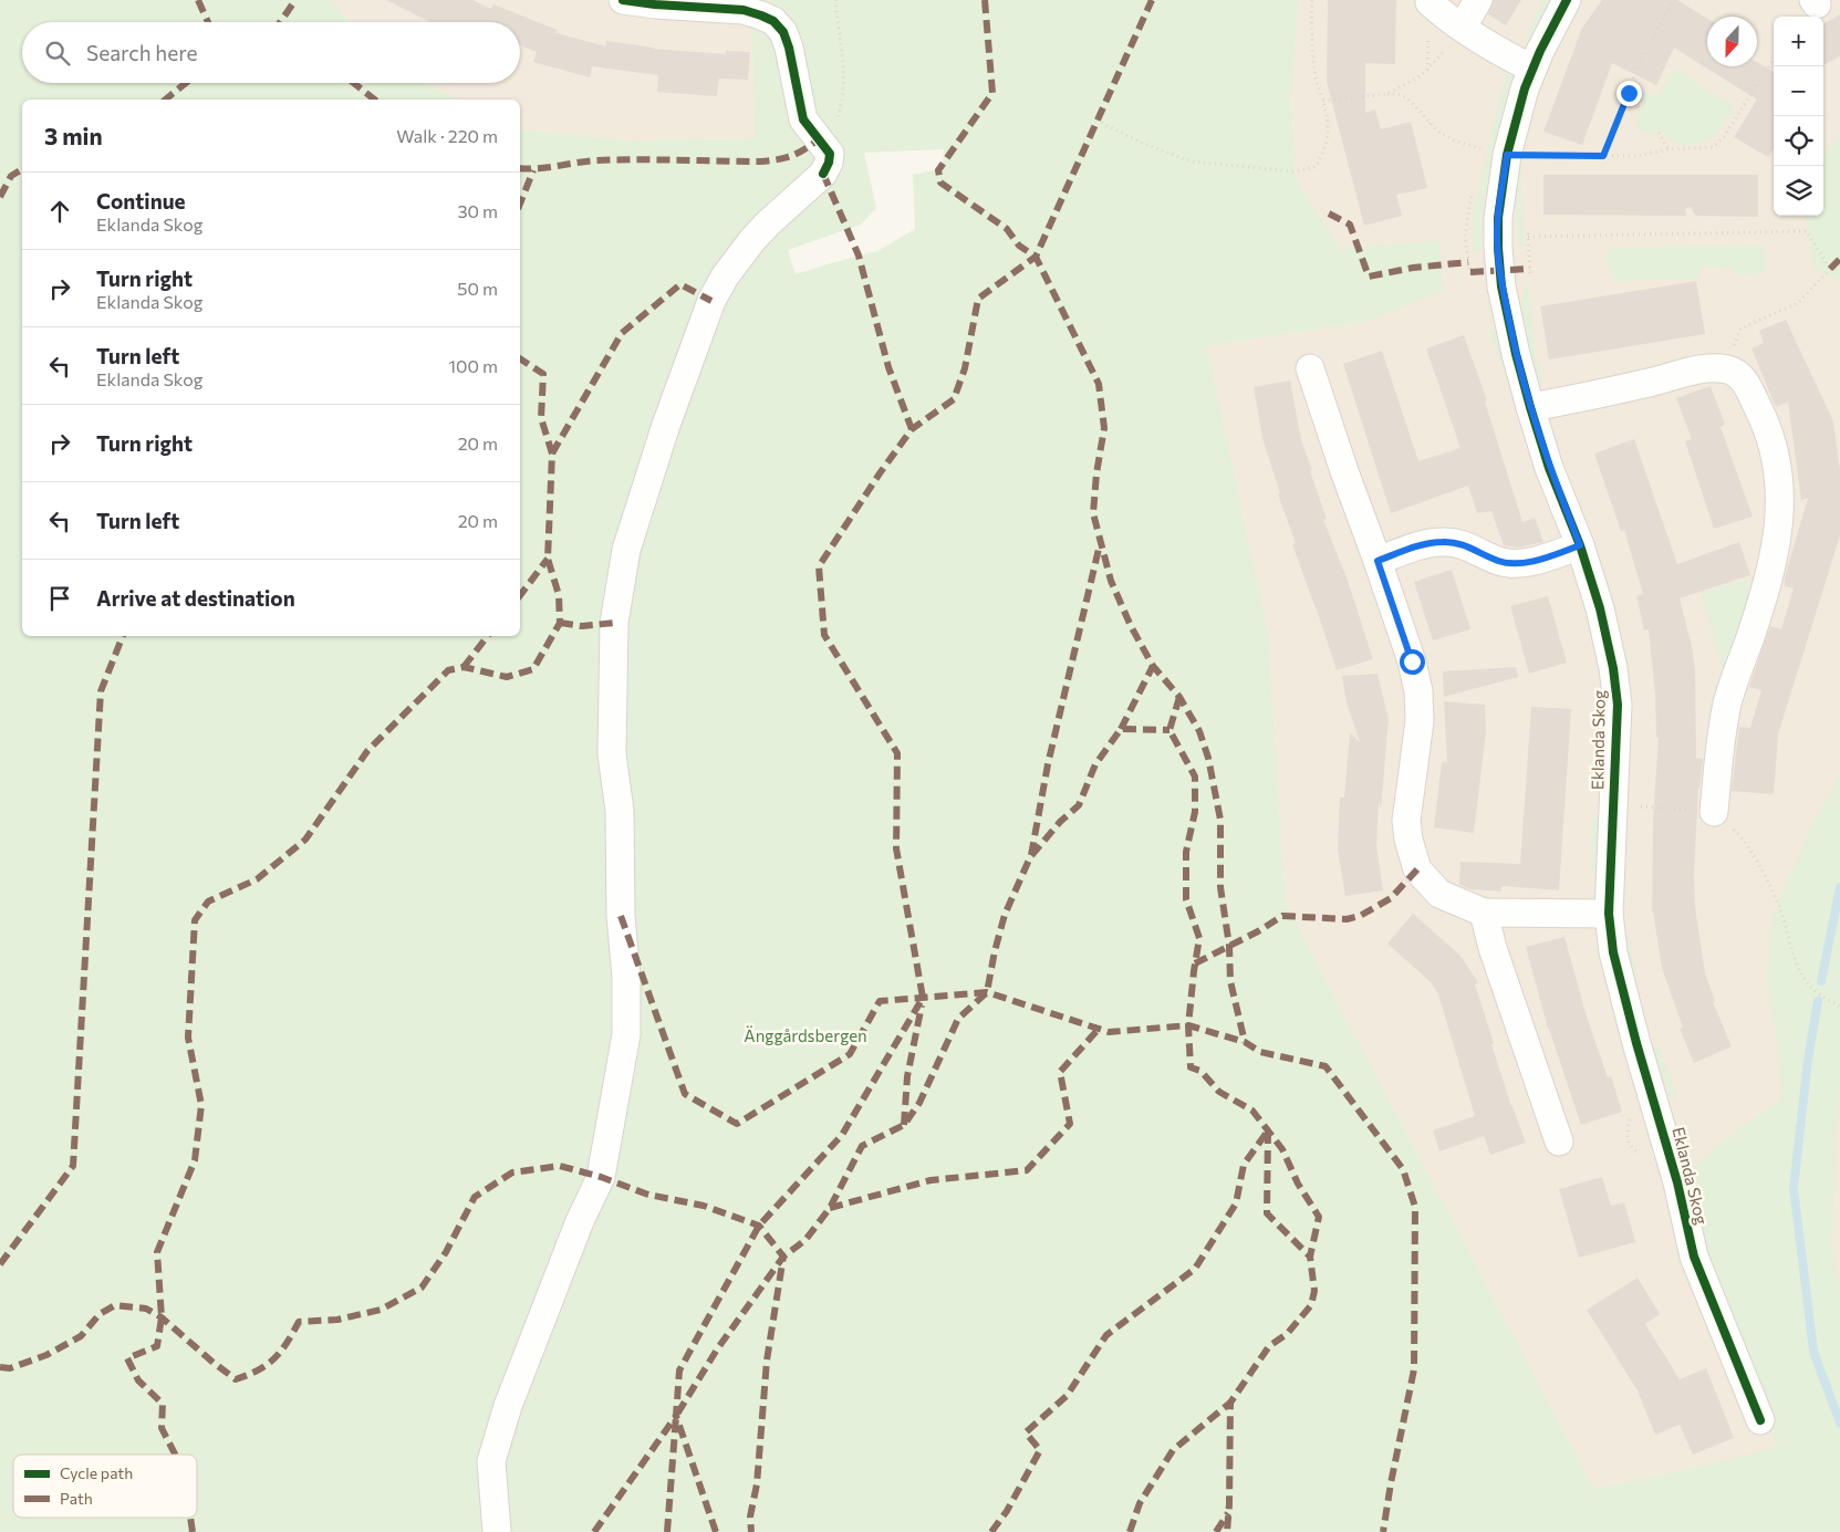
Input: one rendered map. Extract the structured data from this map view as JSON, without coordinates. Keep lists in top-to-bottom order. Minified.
{"streets":{"street":["Eklanda Skog"]},"parks":["Änggårdsbergen"],"legend":["Cycle path","Path"],"north":"bottom","page":{"map_buttons":["+","−"],"search":"Search here","heading":["3 min","Walk · 220 m"],"list":[["Continue","Eklanda Skog","30 m"],["Turn right","Eklanda Skog","50 m"],["Turn left","Eklanda Skog","100 m"],["Turn right","20 m"],["Turn left","20 m"],"Arrive at destination"]}}
